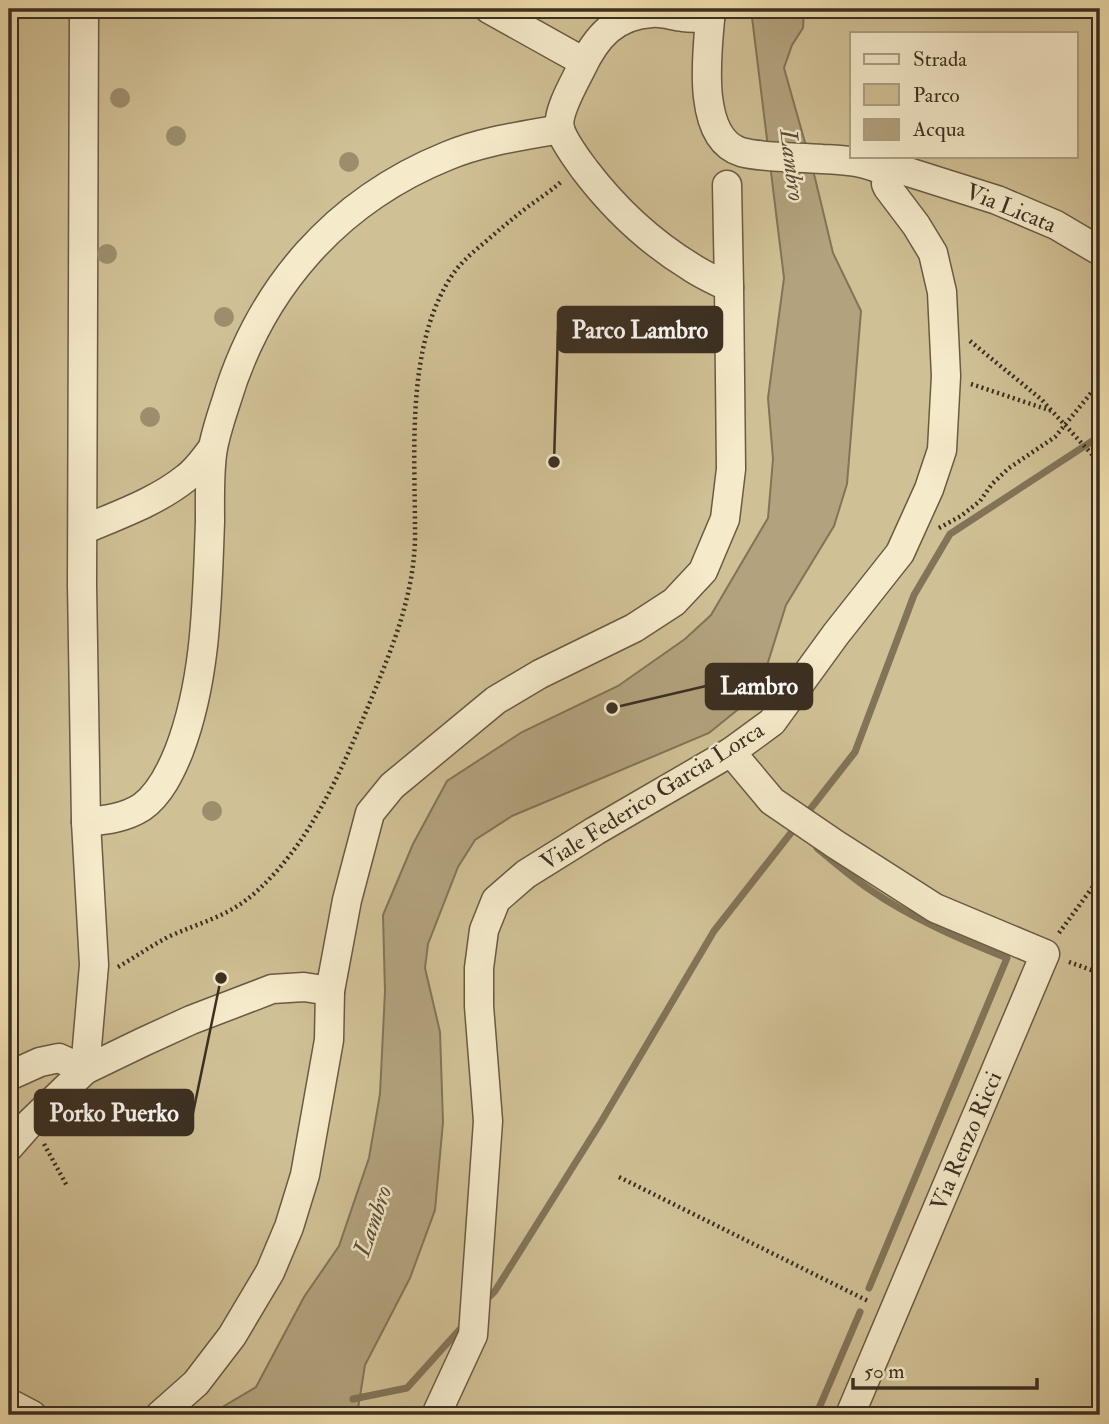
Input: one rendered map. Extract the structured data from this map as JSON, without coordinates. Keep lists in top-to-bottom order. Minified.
{"streets":{"street":["Via Licata","Viale Federico Garcia Lorca","Via Renzo Ricci"]},"crossings":[["Via Licata","Viale Federico Garcia Lorca"]],"water":["Lambro"],"places":["Parco Lambro","Lambro","Porko Puerko"],"legend":["Strada","Parco","Acqua"],"scale_bar":"50 m"}
